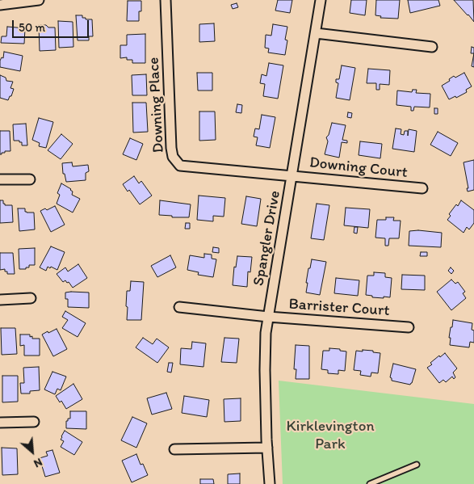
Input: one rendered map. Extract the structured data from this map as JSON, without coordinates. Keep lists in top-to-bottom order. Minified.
{"streets":{"street":["Downing Place","Downing Court","Spangler Drive","Barrister Court"]},"crossings":[["Downing Place","Downing Court"],["Downing Place","Spangler Drive"],["Downing Court","Spangler Drive"],["Spangler Drive","Barrister Court"]],"parks":["Kirklevington Park"],"scale_bar":"50 m","north":"bottom right"}
